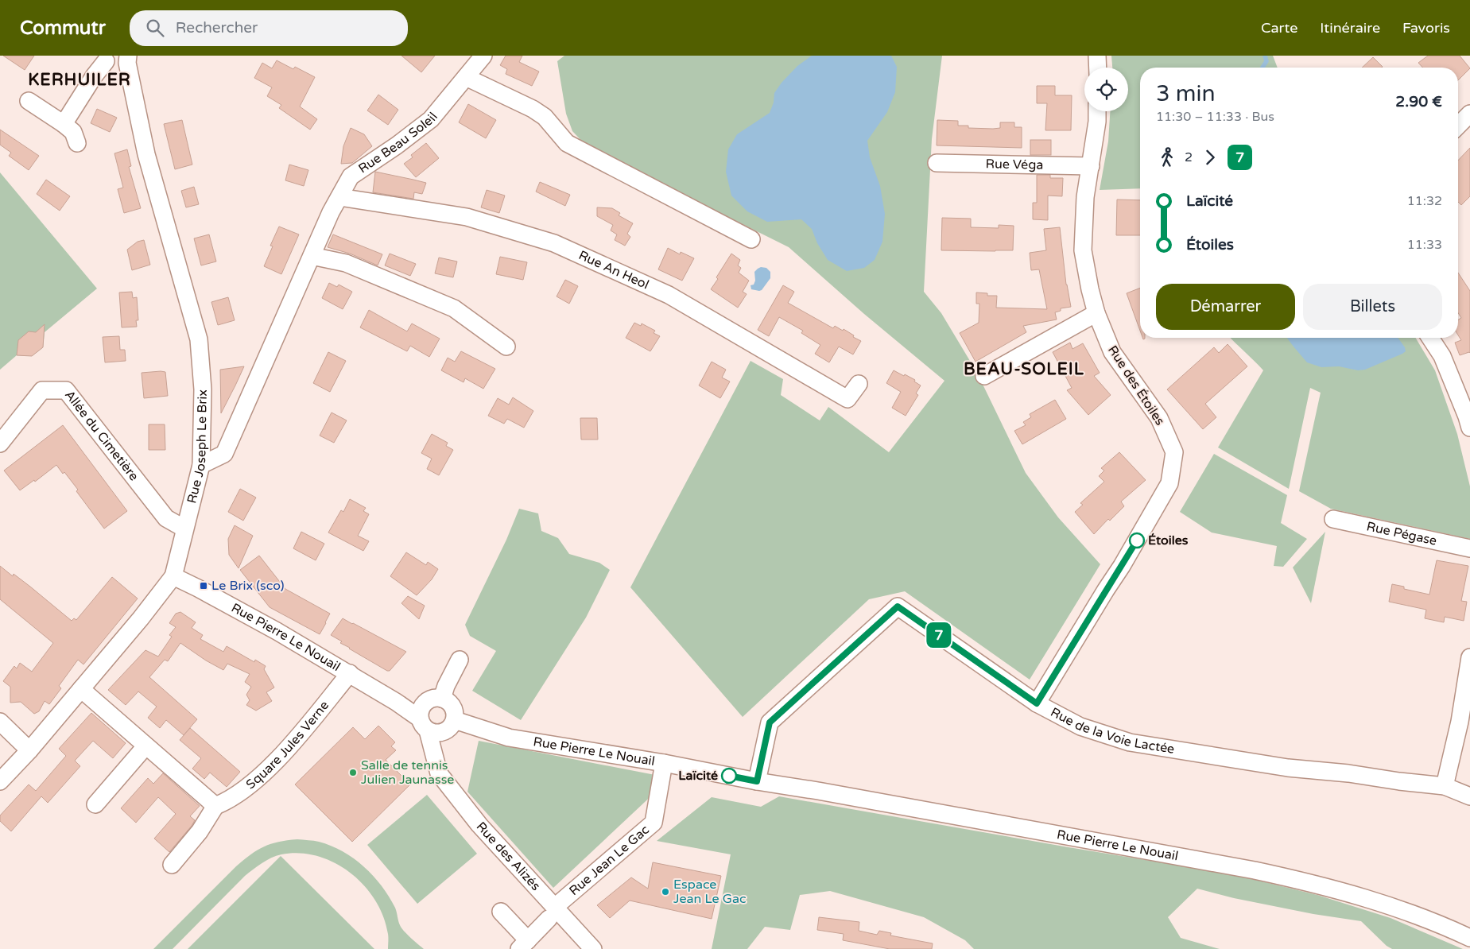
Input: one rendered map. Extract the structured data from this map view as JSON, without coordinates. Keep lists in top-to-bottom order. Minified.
{"streets":{"street":["Rue Beau Soleil","Rue Véga","Rue An Heol","Rue des Étoiles","Allée du Cimetière","Rue Joseph Le Brix","Rue Pégase","Rue Pierre Le Nouail","Rue de la Voie Lactée","Square Jules Verne","Rue des Alizés","Rue Jean Le Gac"]},"crossings":[["Rue Beau Soleil","Rue An Heol"],["Rue Beau Soleil","Rue Joseph Le Brix"],["Rue Véga","Rue des Étoiles"],["Rue des Étoiles","Rue de la Voie Lactée"],["Allée du Cimetière","Rue Joseph Le Brix"],["Rue Joseph Le Brix","Rue Pierre Le Nouail"],["Rue Pierre Le Nouail","Rue de la Voie Lactée"],["Rue Pierre Le Nouail","Square Jules Verne"],["Rue Pierre Le Nouail","Rue des Alizés"],["Rue Pierre Le Nouail","Rue Jean Le Gac"],["Rue des Alizés","Rue Jean Le Gac"]],"districts":["KERHUILER","BEAU-SOLEIL"],"places":{"other":["Étoiles","Salle de tennis Julien Jaunasse","Laïcité","Espace Jean Le Gac"],"transit":["Le Brix (sco)"]},"lines":["bus line 7"],"page":{"header":"Commutr","search":"Rechercher","nav":["Carte","Itinéraire","Favoris"],"on_map":"7","heading":["3 min","11:30 – 11:33 · Bus","2.90 €"],"legs":["2","7"],"list":[{"name":"Laïcité","value":"11:32"},{"name":"Étoiles","value":"11:33"}],"buttons":["Démarrer","Billets"]}}
